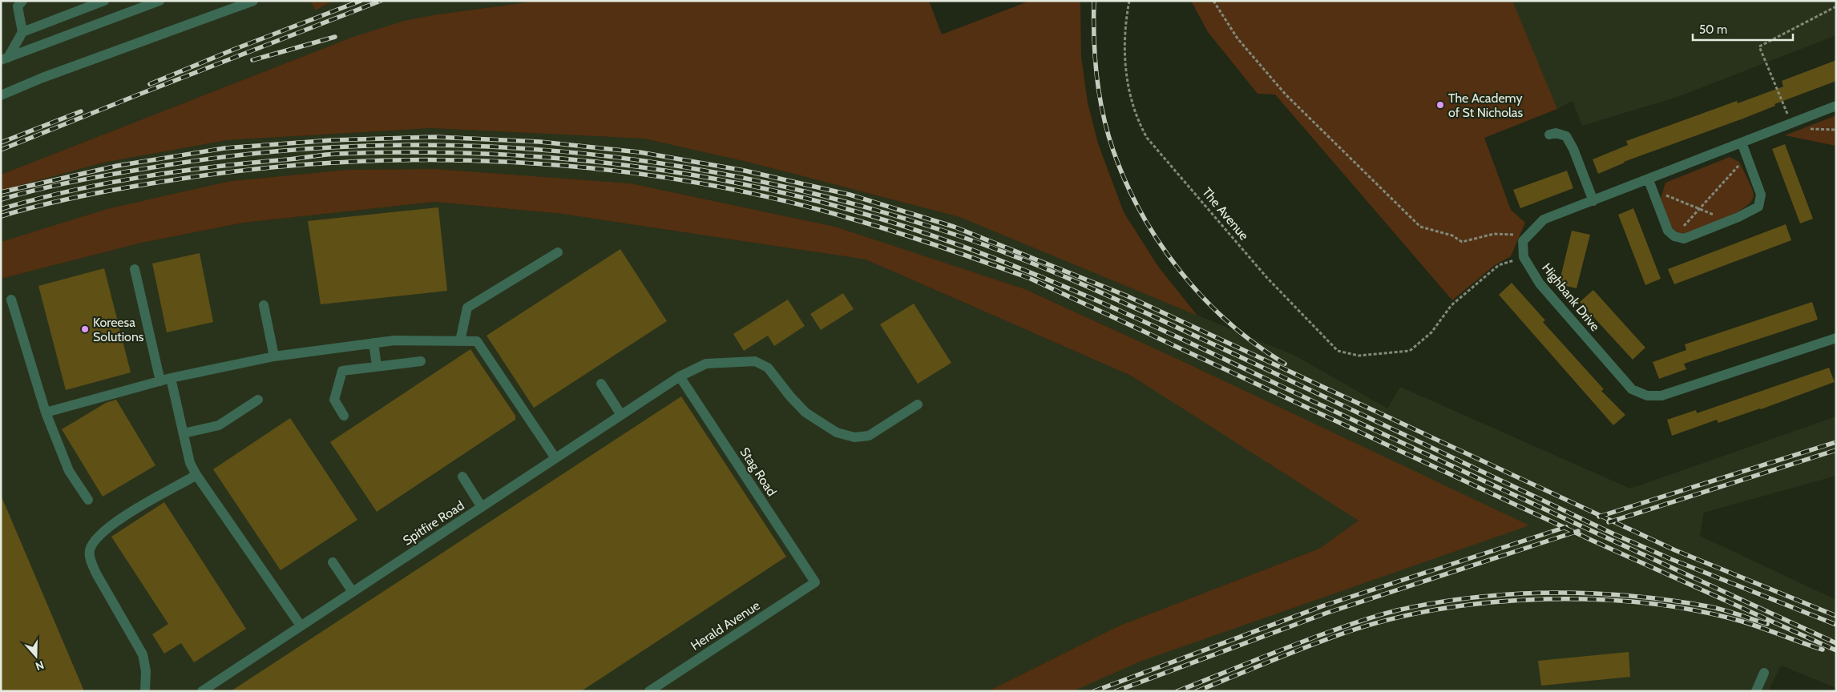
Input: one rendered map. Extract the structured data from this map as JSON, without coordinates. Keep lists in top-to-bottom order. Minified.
{"streets":{"street":["Highbank Drive","Stag Road","Spitfire Road","Herald Avenue"],"path":["The Avenue"]},"crossings":[["The Avenue","Highbank Drive"],["Stag Road","Spitfire Road"],["Stag Road","Herald Avenue"]],"places":["The Academy of St Nicholas","Koreesa Solutions"],"scale_bar":"50 m","north":"bottom"}
